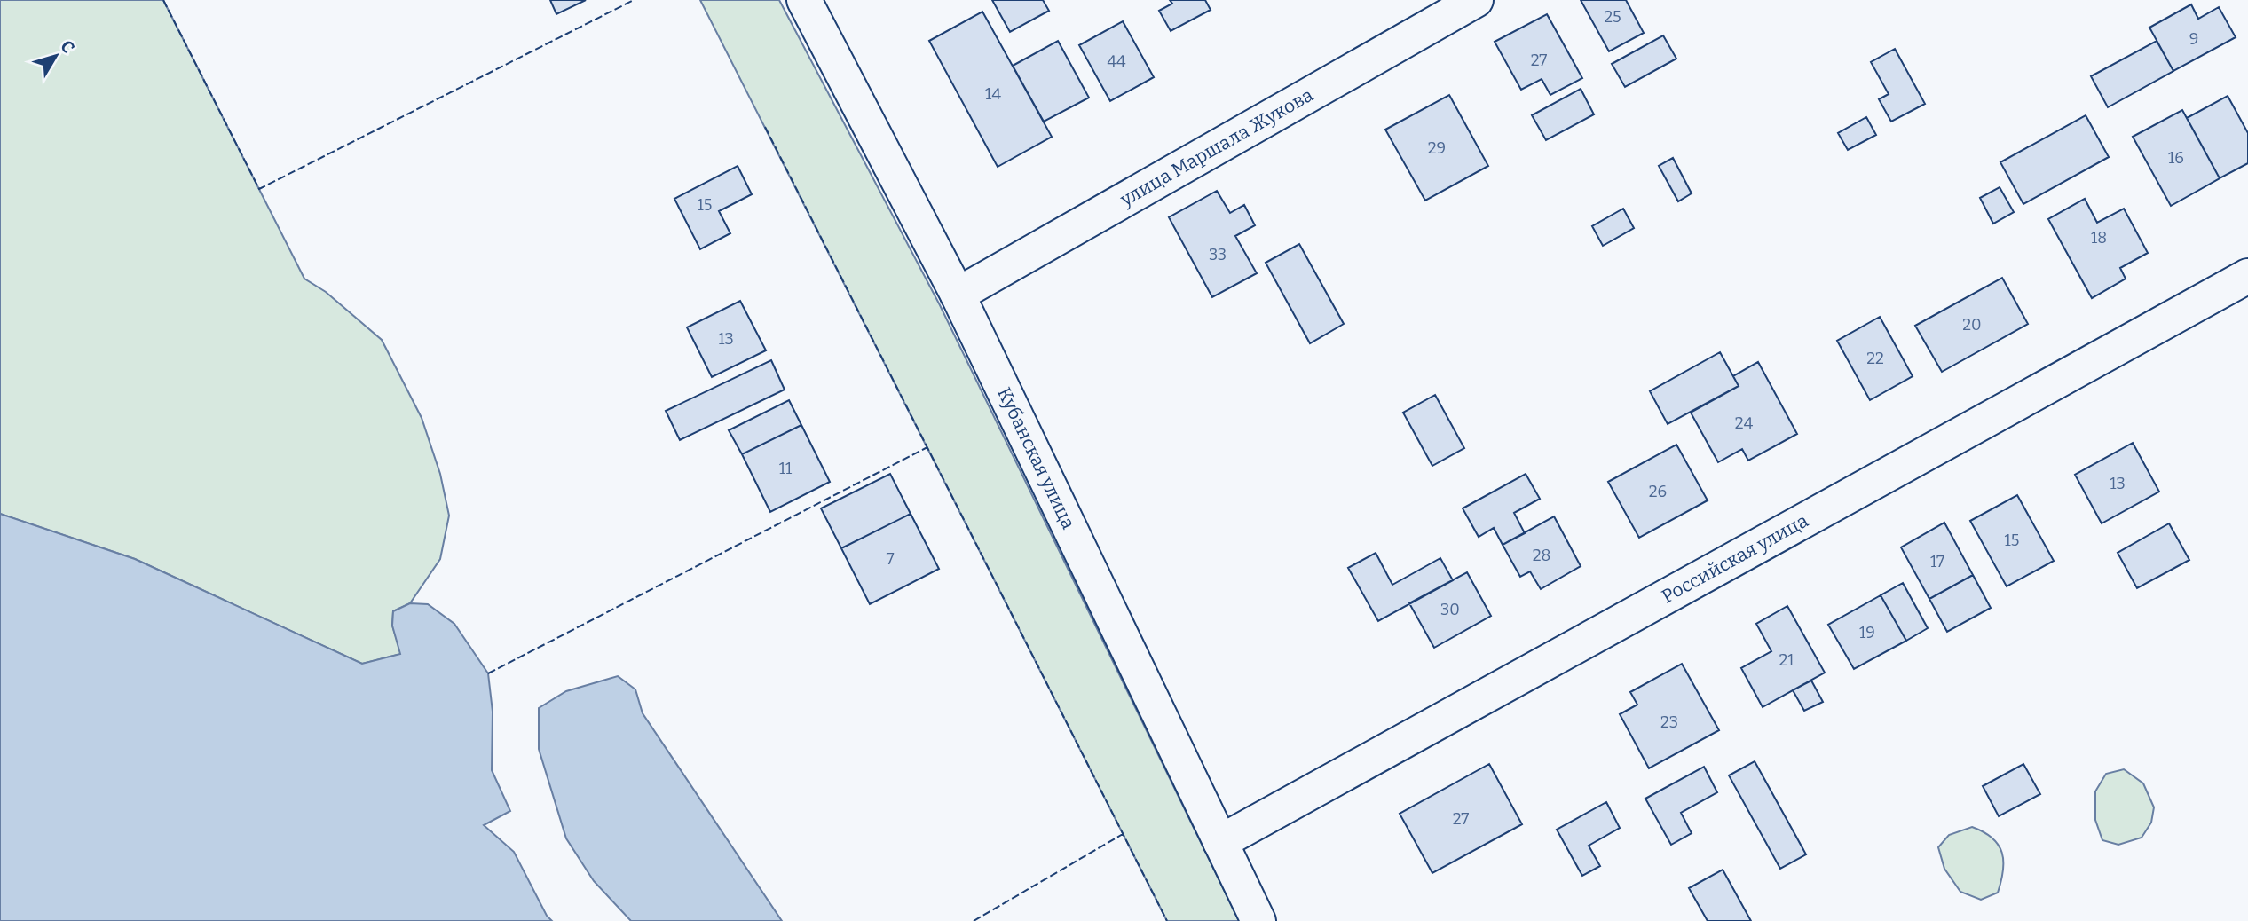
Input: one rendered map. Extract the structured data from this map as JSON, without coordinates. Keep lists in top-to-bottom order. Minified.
{"streets":{"street":["улица Маршала Жукова","Кубанская улица","Российская улица"]},"crossings":[["улица Маршала Жукова","Кубанская улица"],["Кубанская улица","Российская улица"]],"house_numbers":["25","9","27","44","14","29","16","15","18","33","20","13","22","24","11","13","26","15","28","7","17","30","19","21","23","27"],"north":"top right"}
